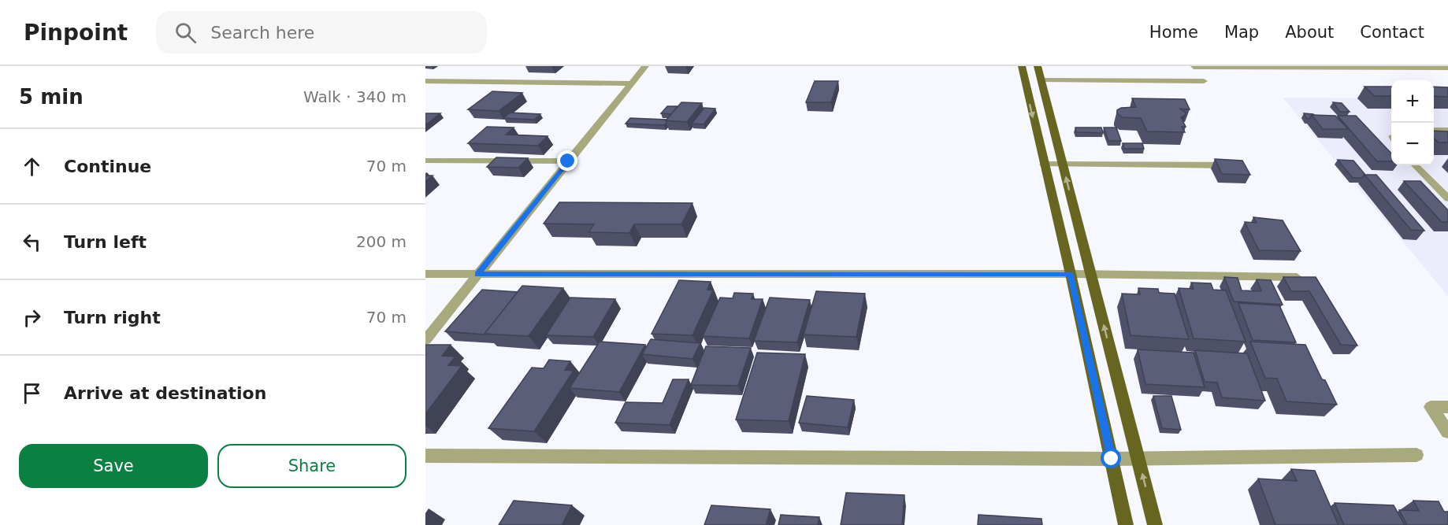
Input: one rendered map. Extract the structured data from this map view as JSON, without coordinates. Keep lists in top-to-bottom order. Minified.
{"page":{"header":"Pinpoint","search":"Search here","nav":["Home","Map","About","Contact"],"heading":["5 min","Walk · 340 m"],"map_buttons":["+","−"],"list":[["Continue","70 m"],["Turn left","200 m"],["Turn right","70 m"],"Arrive at destination"],"buttons":["Save","Share"]}}
